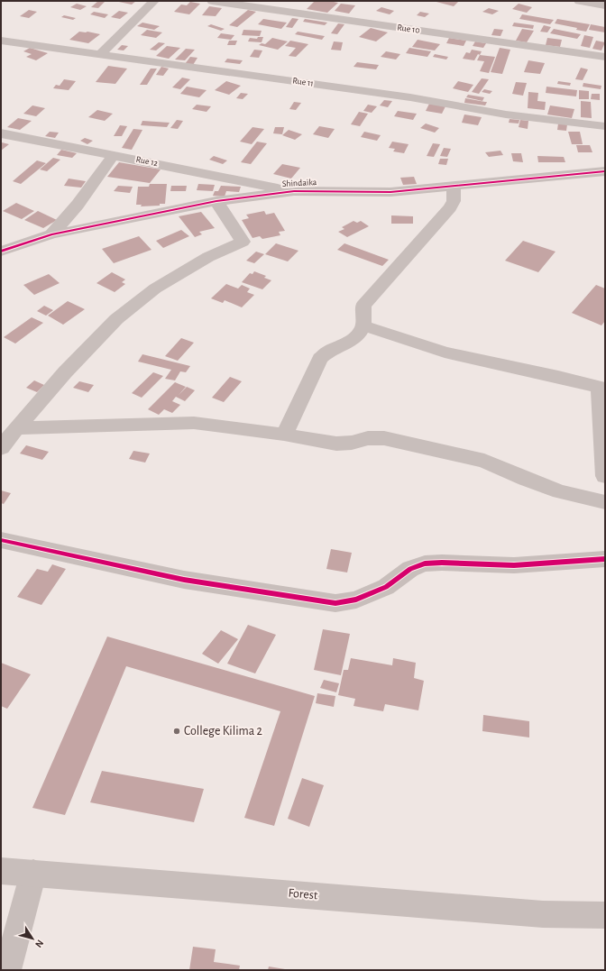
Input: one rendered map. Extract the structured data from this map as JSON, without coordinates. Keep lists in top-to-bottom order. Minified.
{"streets":{"street":["Rue 10","Rue 11","Rue 12","Shindaika","Forest"]},"crossings":[["Rue 12","Shindaika"]],"places":["College Kilima 2"],"north":"bottom right"}
